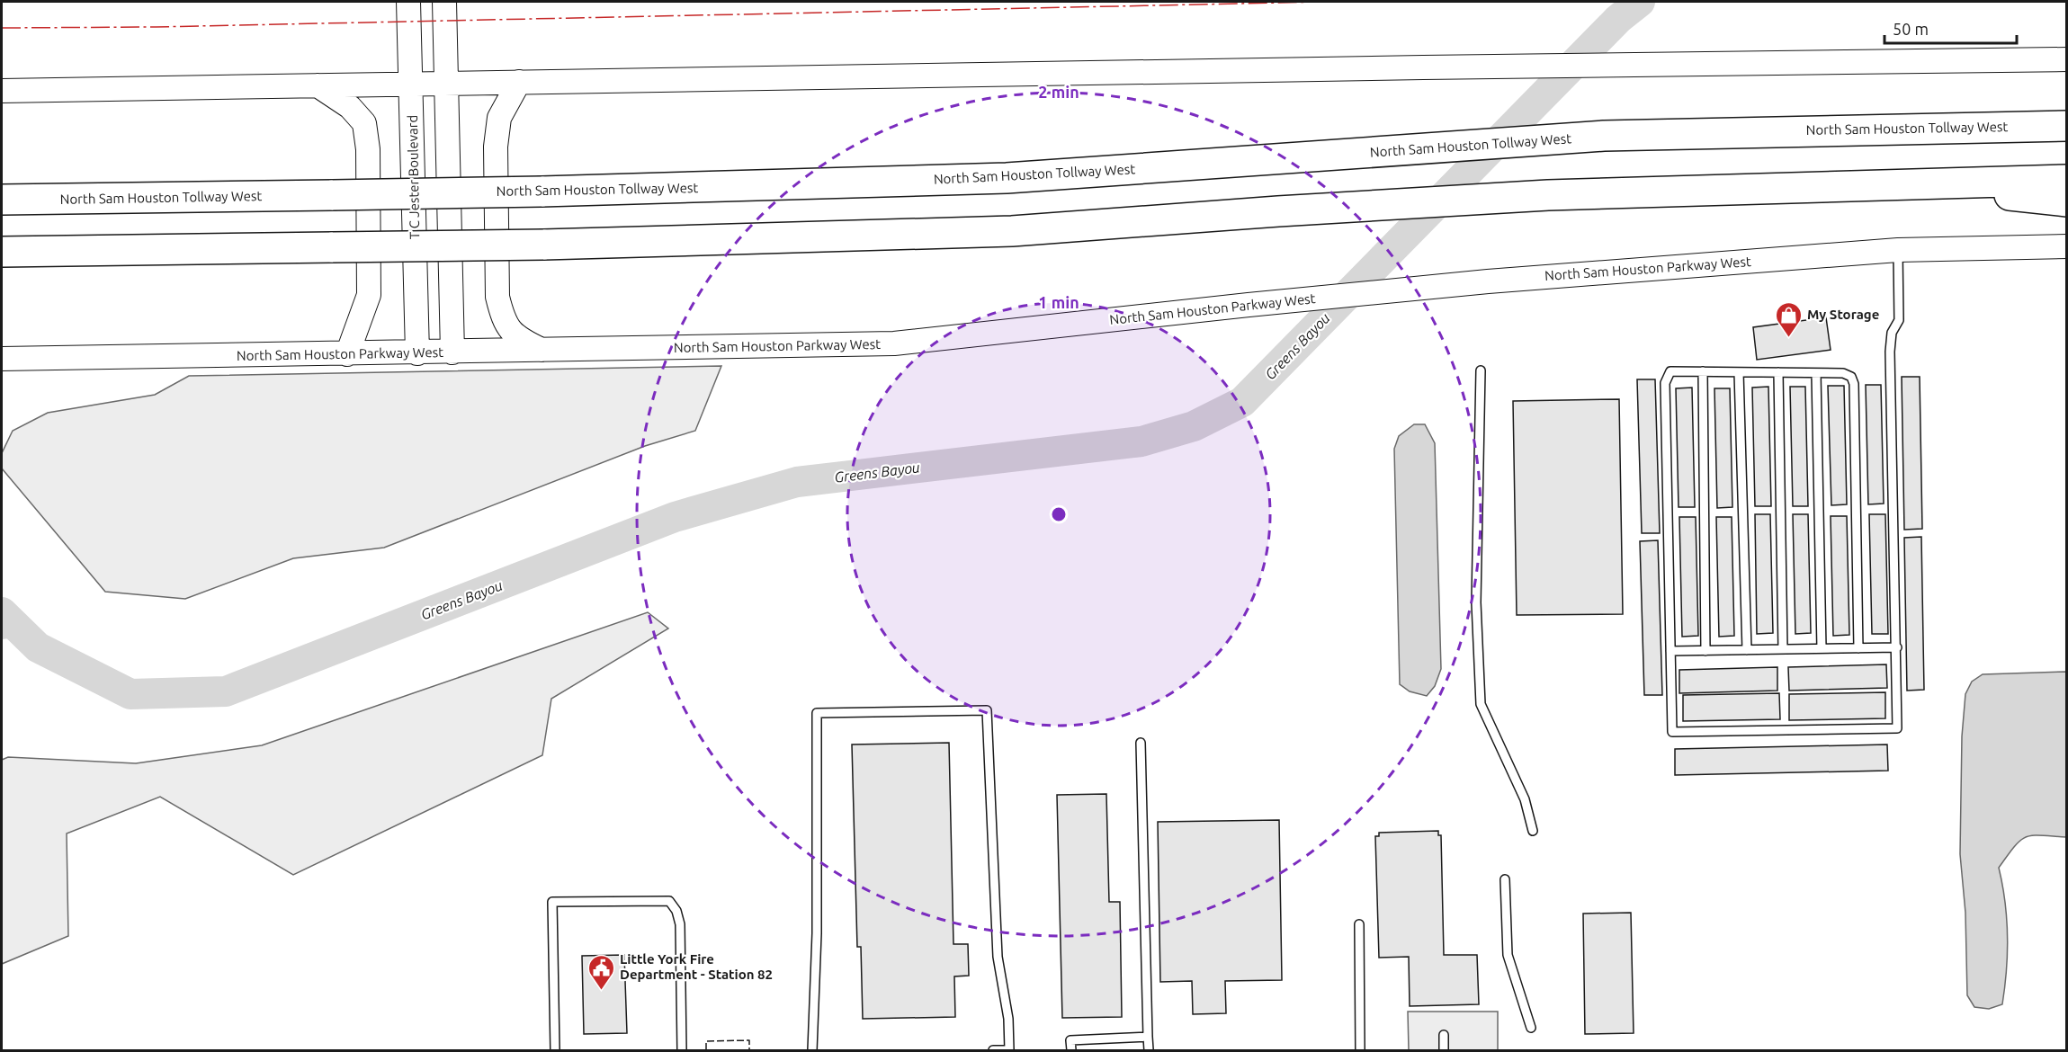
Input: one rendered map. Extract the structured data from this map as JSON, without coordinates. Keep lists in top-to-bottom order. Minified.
{"streets":{"highway":["North Sam Houston Tollway West"],"main road":["T C Jester Boulevard","North Sam Houston Parkway West"]},"crossings":[["T C Jester Boulevard","North Sam Houston Parkway West"]],"water":["Greens Bayou"],"places":{"shop":["My Storage"],"public building":["Little York Fire Department - Station 82"]},"scale_bar":"50 m","rings":["2 min","1 min"]}
